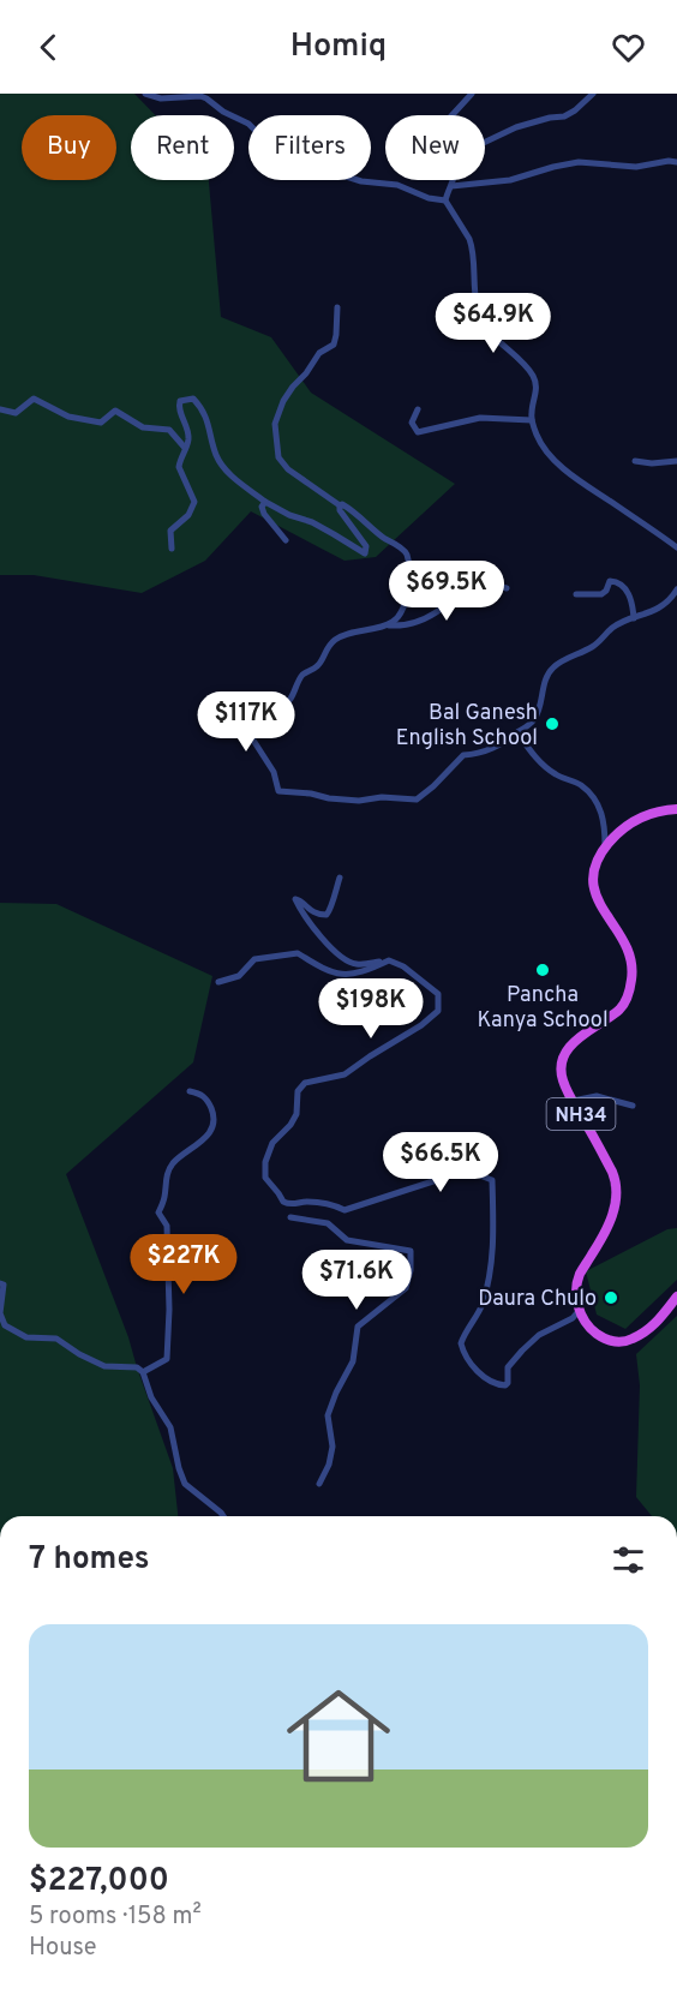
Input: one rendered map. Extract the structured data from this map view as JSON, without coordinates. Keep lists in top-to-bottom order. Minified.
{"streets":{"highway":["NH34"]},"places":["Bal Ganesh English School","Pancha Kanya School","Daura Chulo"],"page":{"header":"Homiq","chip":["Buy","Rent","Filters","New"],"price":["$64.9K","$69.5K","$117K","$198K","$66.5K","$227K","$71.6K"],"heading":"7 homes","list":[{"name":"$227,000","note":"5 rooms · 158 m² · House"}]}}
